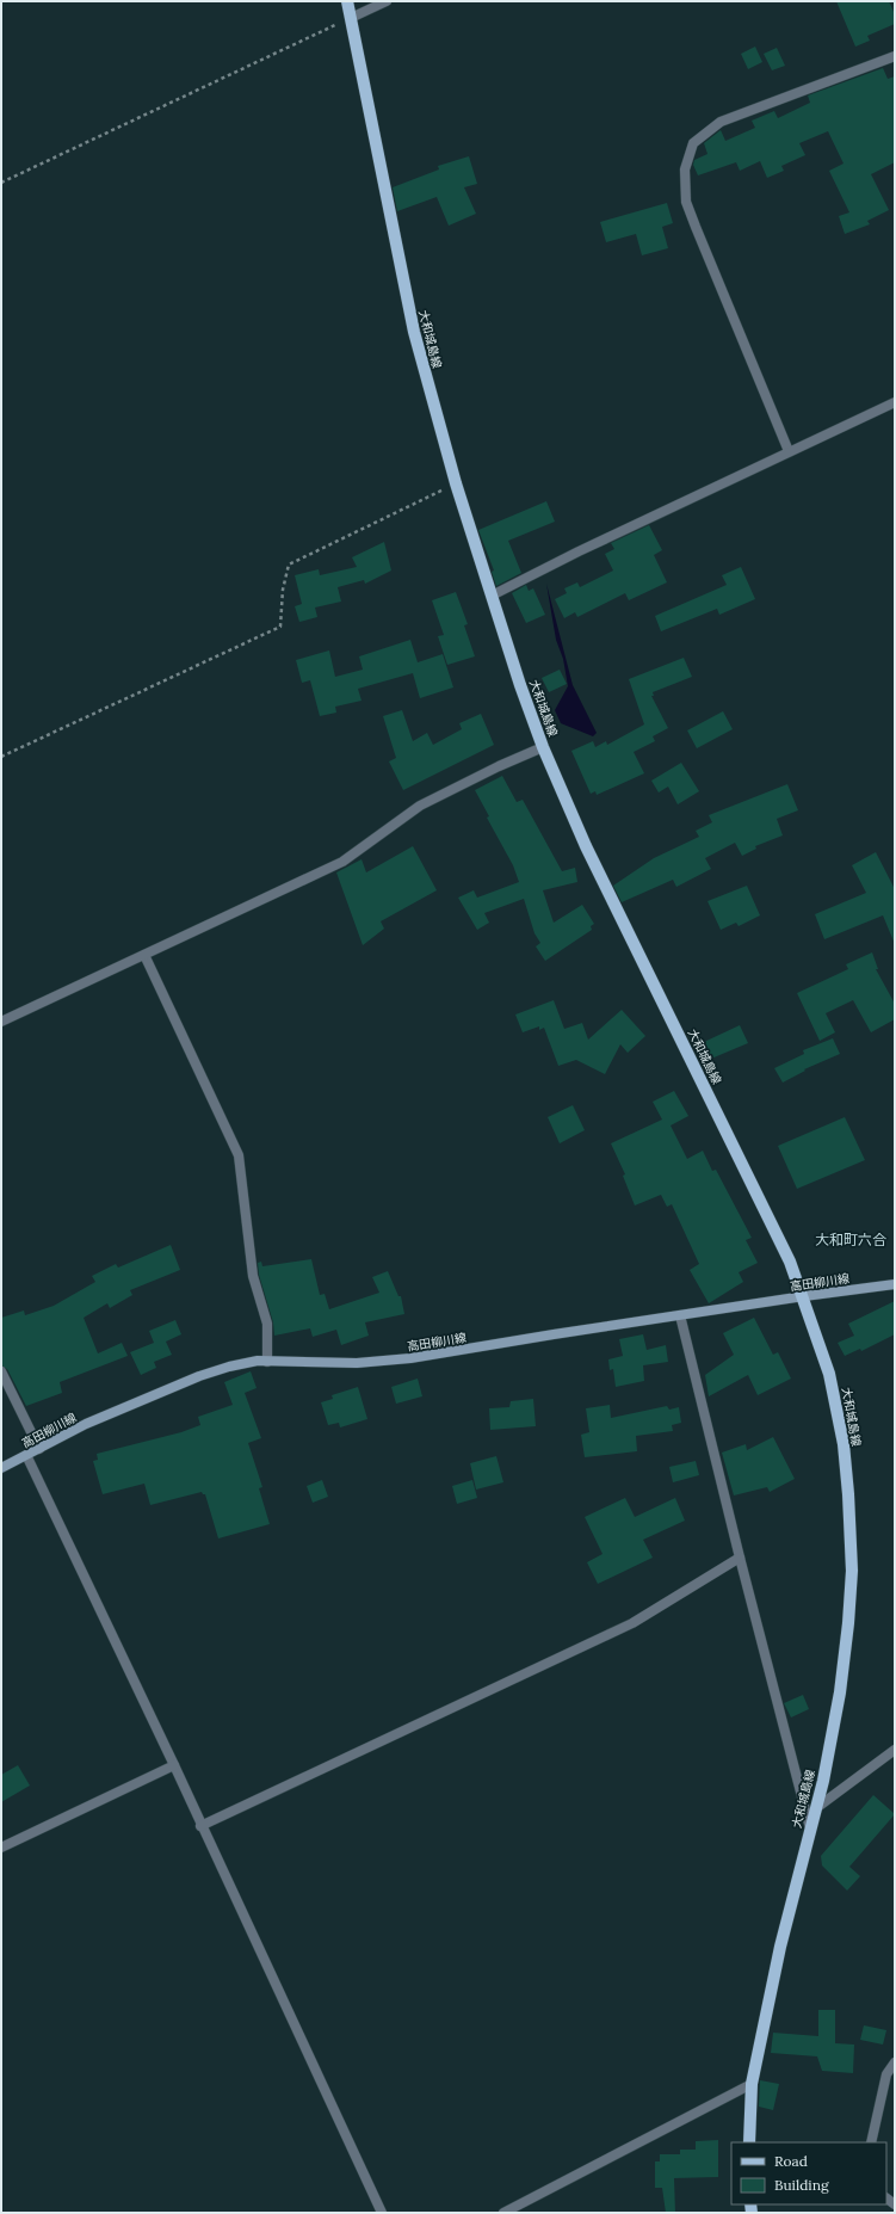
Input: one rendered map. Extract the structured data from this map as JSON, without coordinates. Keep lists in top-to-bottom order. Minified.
{"streets":{"main road":["大和城島線","高田柳川線"]},"crossings":[["大和城島線","高田柳川線"]],"districts":["大和町六合"],"legend":["Road","Building"]}
